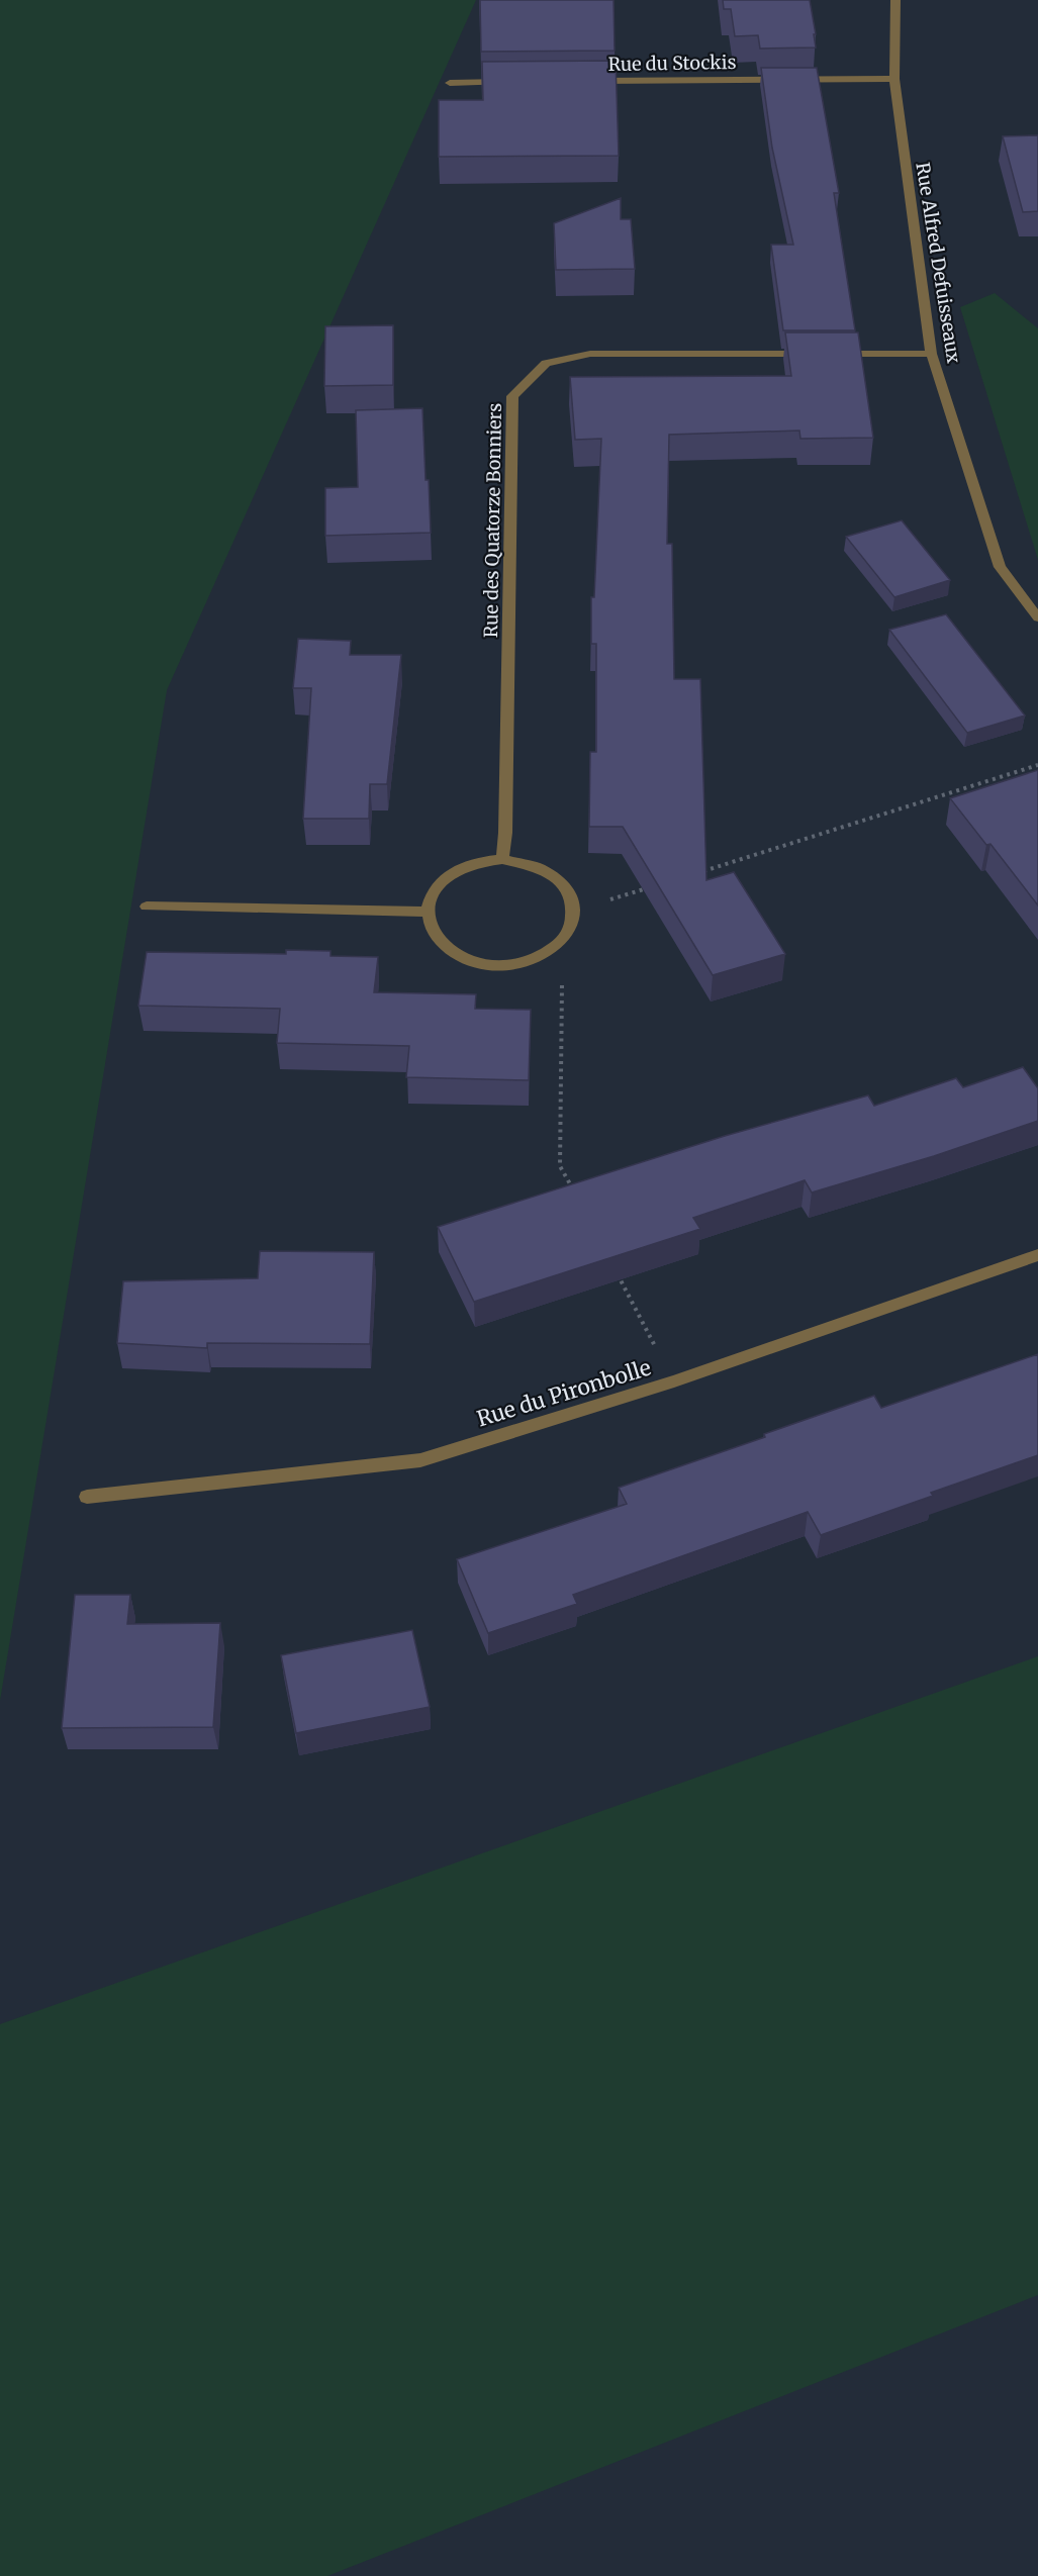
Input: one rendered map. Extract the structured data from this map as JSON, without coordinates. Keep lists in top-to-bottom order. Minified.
{"streets":{"street":["Rue du Stockis","Rue Alfred Defuisseaux","Rue des Quatorze Bonniers","Rue du Pironbolle"]},"crossings":[["Rue du Stockis","Rue Alfred Defuisseaux"],["Rue Alfred Defuisseaux","Rue des Quatorze Bonniers"]]}
